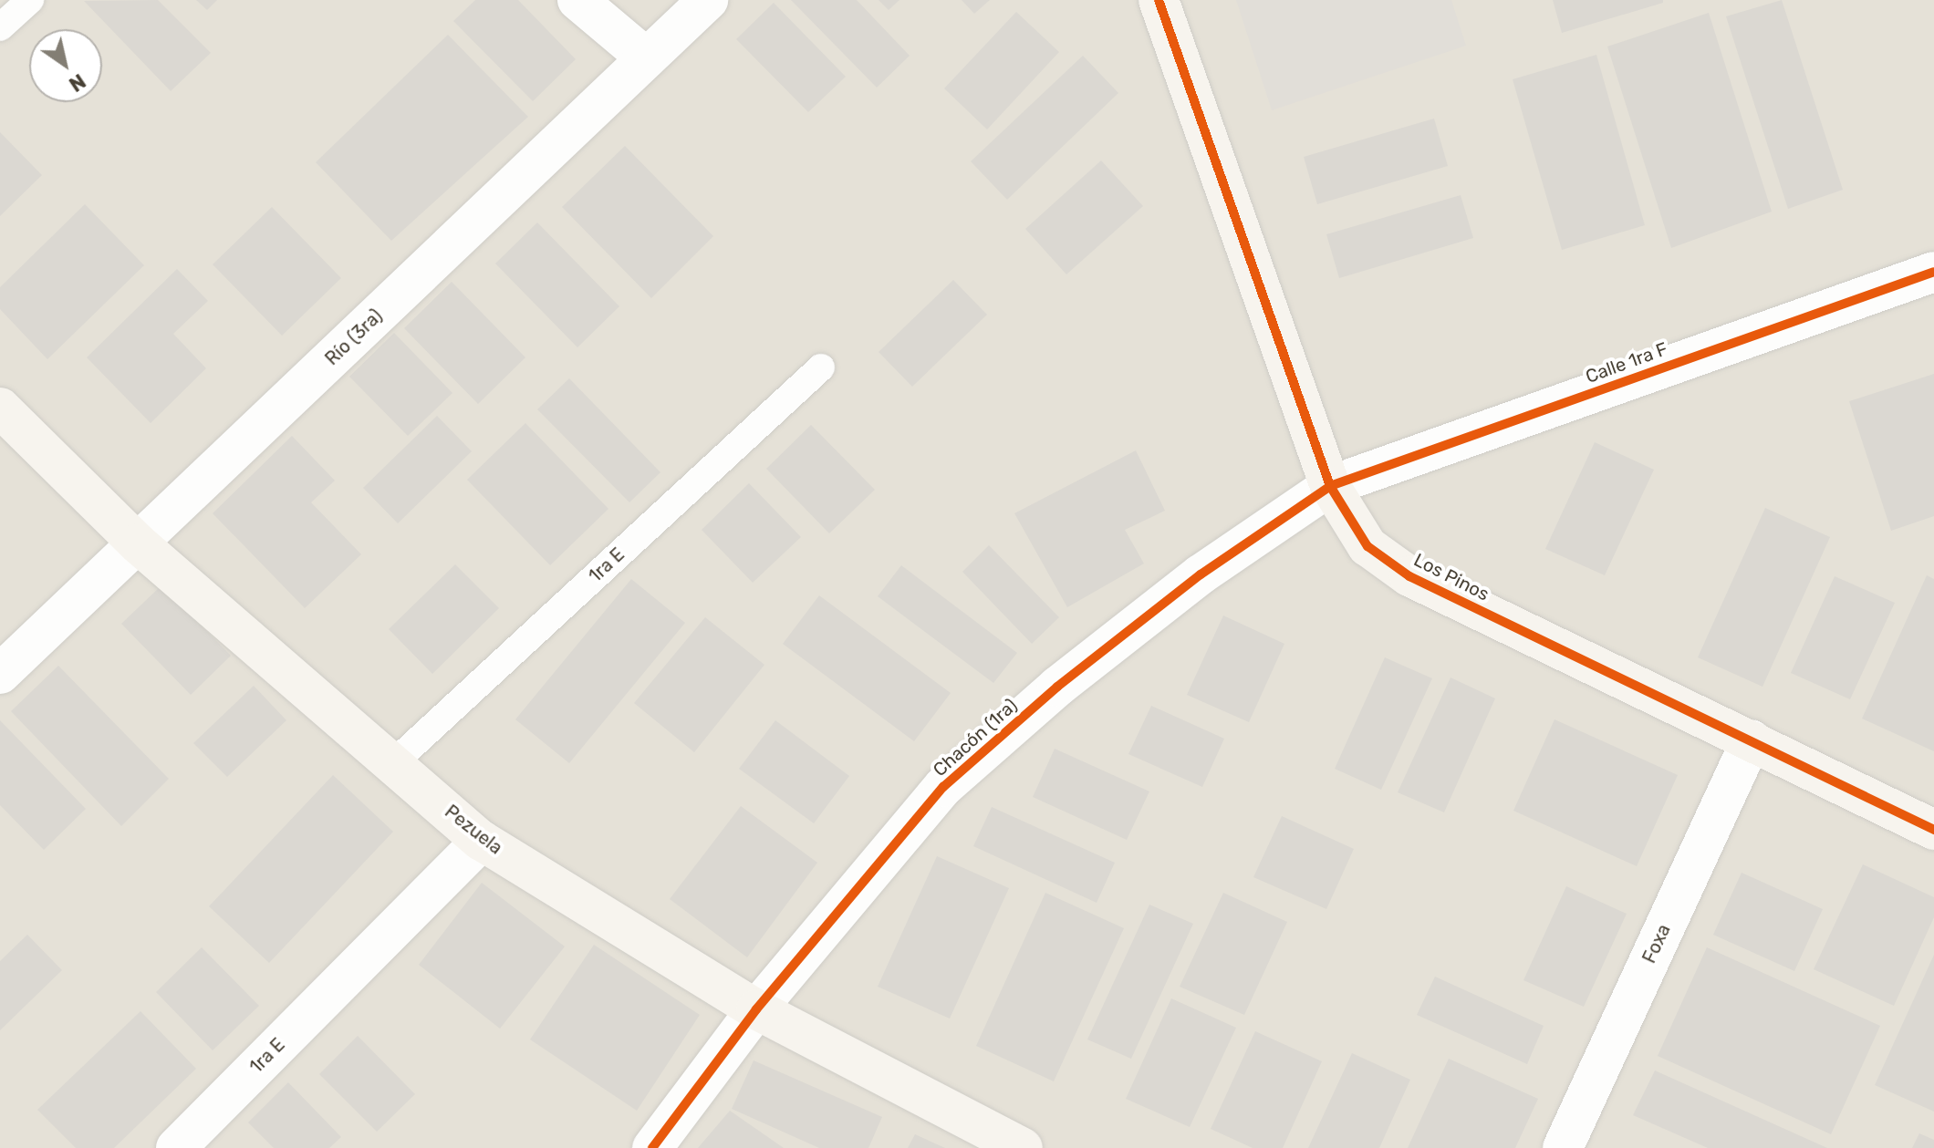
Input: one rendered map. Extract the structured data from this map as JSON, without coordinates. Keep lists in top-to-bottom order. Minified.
{"streets":{"main road":["Los Pinos","Pezuela"],"street":["Río (3ra)","Calle 1ra F","1ra E","Chacón (1ra)","Foxa"]},"crossings":[["Río (3ra)","Pezuela"],["Calle 1ra F","Los Pinos"],["Calle 1ra F","Chacón (1ra)"],["1ra E","Pezuela"],["Los Pinos","Chacón (1ra)"],["Los Pinos","Foxa"],["Chacón (1ra)","Pezuela"]],"north":"bottom right"}
